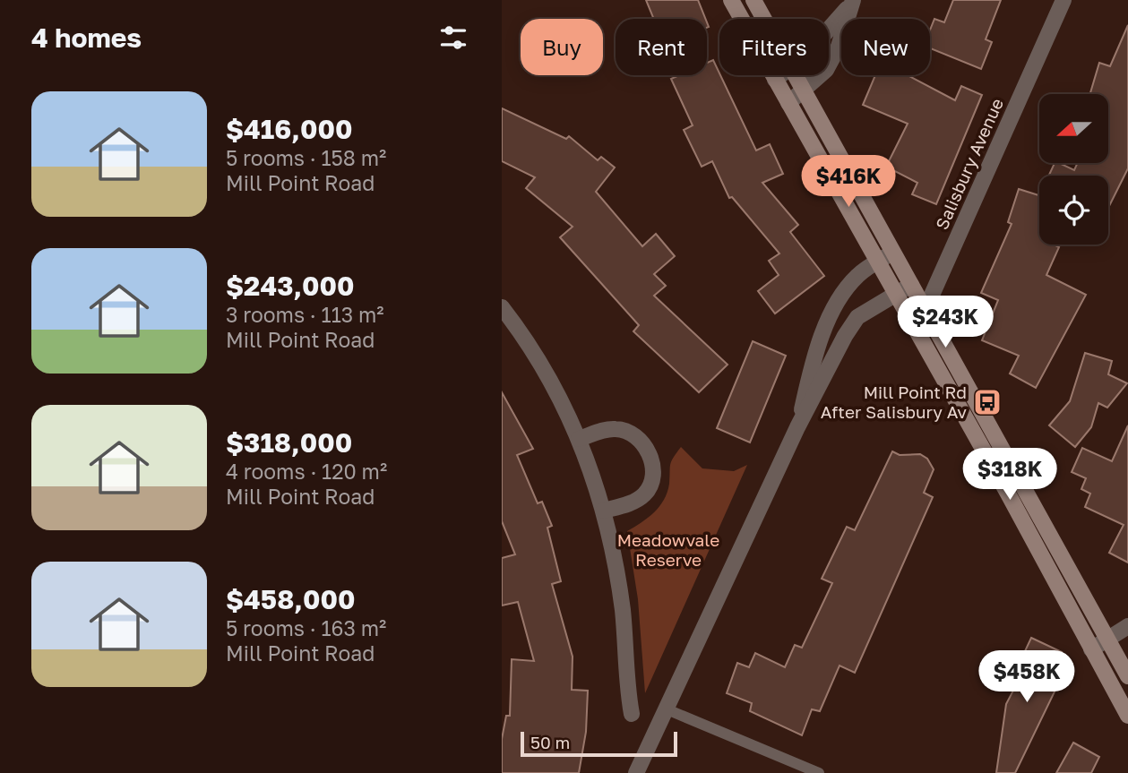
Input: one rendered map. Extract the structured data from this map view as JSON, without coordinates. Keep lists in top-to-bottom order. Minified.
{"streets":{"street":["Salisbury Avenue"]},"parks":["Meadowvale Reserve"],"places":{"bus stop":["Mill Point Rd After Salisbury Av"]},"scale_bar":"50 m","north":"left","page":{"heading":"4 homes","chip":["Buy","Rent","Filters","New"],"list":[{"name":"$416,000","note":"5 rooms · 158 m² · Mill Point Road"},{"name":"$243,000","note":"3 rooms · 113 m² · Mill Point Road"},{"name":"$318,000","note":"4 rooms · 120 m² · Mill Point Road"},{"name":"$458,000","note":"5 rooms · 163 m² · Mill Point Road"}],"price":["$416K","$243K","$318K","$458K"],"scale":"50 m"}}
